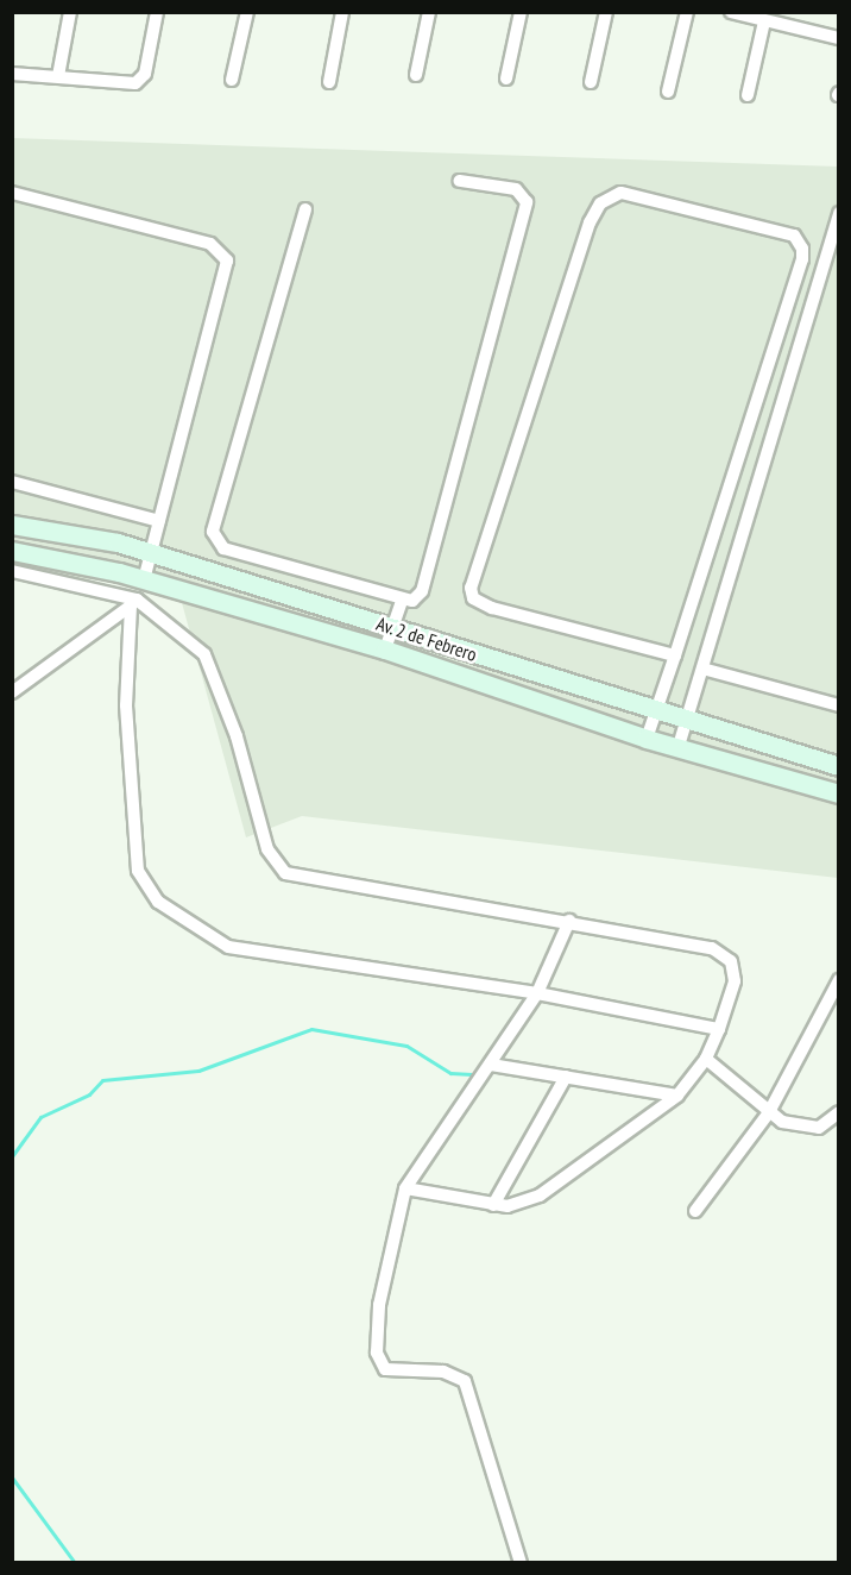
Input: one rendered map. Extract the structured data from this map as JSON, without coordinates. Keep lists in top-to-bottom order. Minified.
{"streets":{"main road":["Av. 2 de Febrero"]}}
